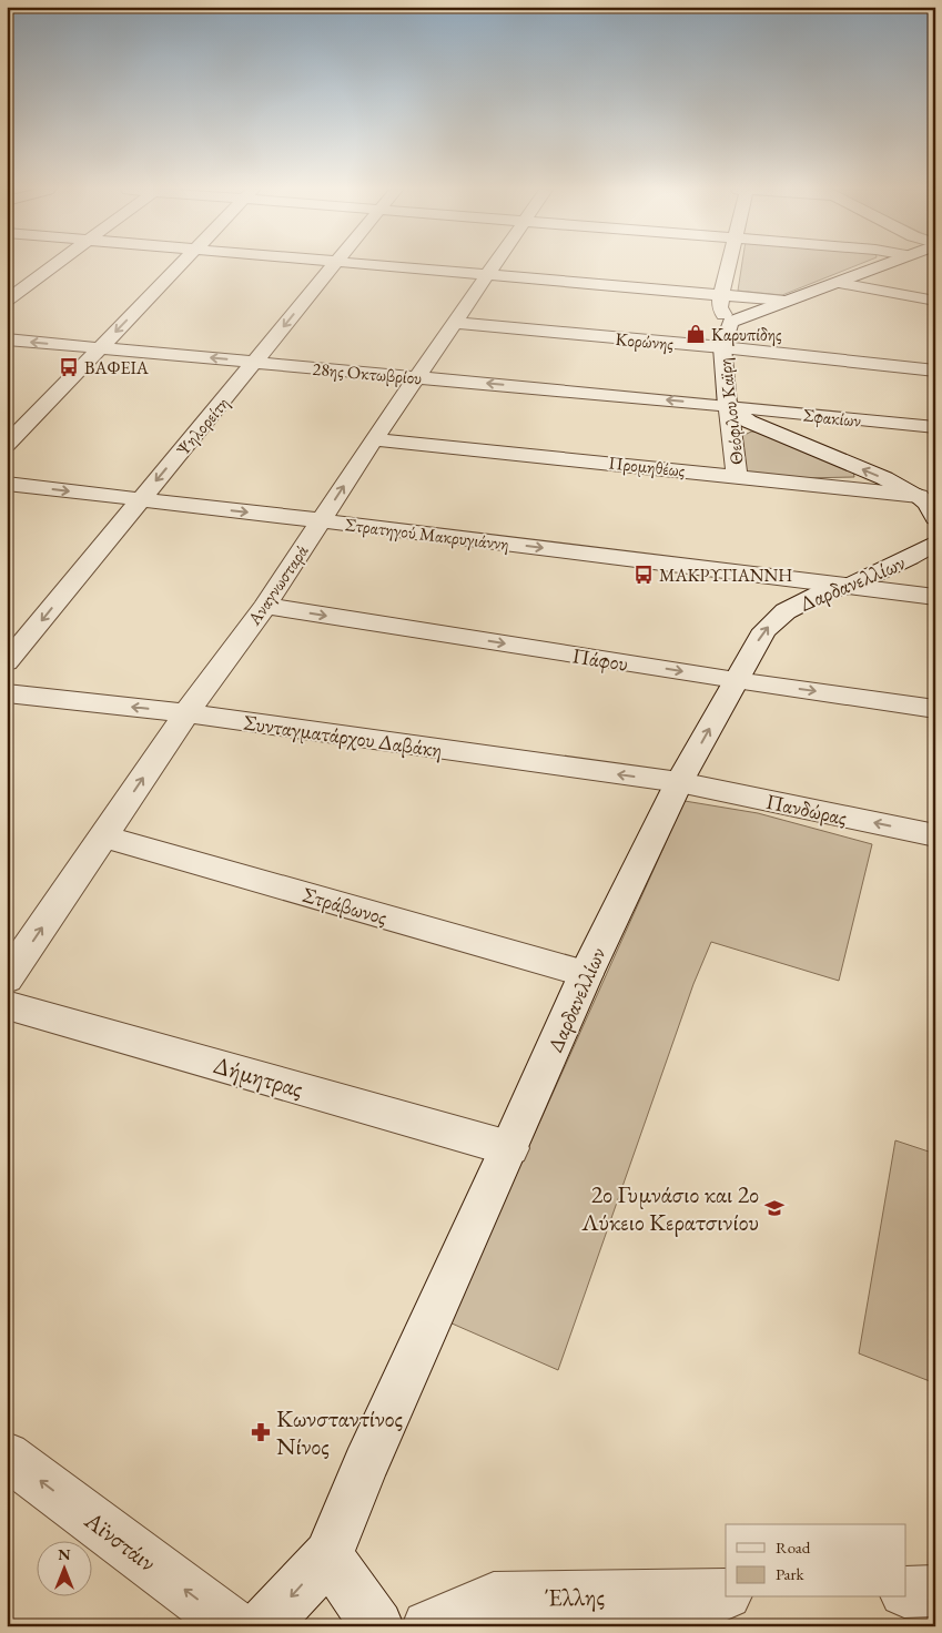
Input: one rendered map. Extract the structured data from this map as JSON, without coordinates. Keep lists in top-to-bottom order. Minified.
{"streets":{"street":["Κορώνης","28ης Οκτωβρίου","Θεόφιλου Καϊρη","Σφακίων","Ψηλορείτη","Προμηθέως","Στρατηγού Μακρυγιάννη","Δαρδανελλίων","Αναγνωσταρά","Πάφου","Συνταγματάρχου Δαβάκη","Πανδώρας","Στράβωνος","Δήμητρας","Αϊνστάιν","Έλλης"]},"crossings":[["Κορώνης","Θεόφιλου Καϊρη"],["Κορώνης","Αναγνωσταρά"],["28ης Οκτωβρίου","Θεόφιλου Καϊρη"],["28ης Οκτωβρίου","Σφακίων"],["28ης Οκτωβρίου","Ψηλορείτη"],["28ης Οκτωβρίου","Αναγνωσταρά"],["Θεόφιλου Καϊρη","Σφακίων"],["Θεόφιλου Καϊρη","Προμηθέως"],["Ψηλορείτη","Στρατηγού Μακρυγιάννη"],["Προμηθέως","Αναγνωσταρά"],["Στρατηγού Μακρυγιάννη","Δαρδανελλίων"],["Στρατηγού Μακρυγιάννη","Αναγνωσταρά"],["Δαρδανελλίων","Πάφου"],["Δαρδανελλίων","Συνταγματάρχου Δαβάκη"],["Δαρδανελλίων","Πανδώρας"],["Δαρδανελλίων","Στράβωνος"],["Δαρδανελλίων","Δήμητρας"],["Αναγνωσταρά","Πάφου"],["Αναγνωσταρά","Συνταγματάρχου Δαβάκη"],["Αναγνωσταρά","Στράβωνος"],["Συνταγματάρχου Δαβάκη","Πανδώρας"]],"one_way":["Αναγνωσταρά","Συνταγματάρχου Δαβάκη","Πανδώρας","Αϊνστάιν"],"places":{"shop":["Καρυπίδης"],"bus stop":["ΒΑΦΕΙΑ","ΜΑΚΡΥΓΙΑΝΝΗ"],"school or university":["2ο Γυμνάσιο και 2ο Λύκειο Κερατσινίου"],"pharmacy":["Κωνσταντίνος Νίνος"]},"legend":["Road","Park"],"north":"top"}
